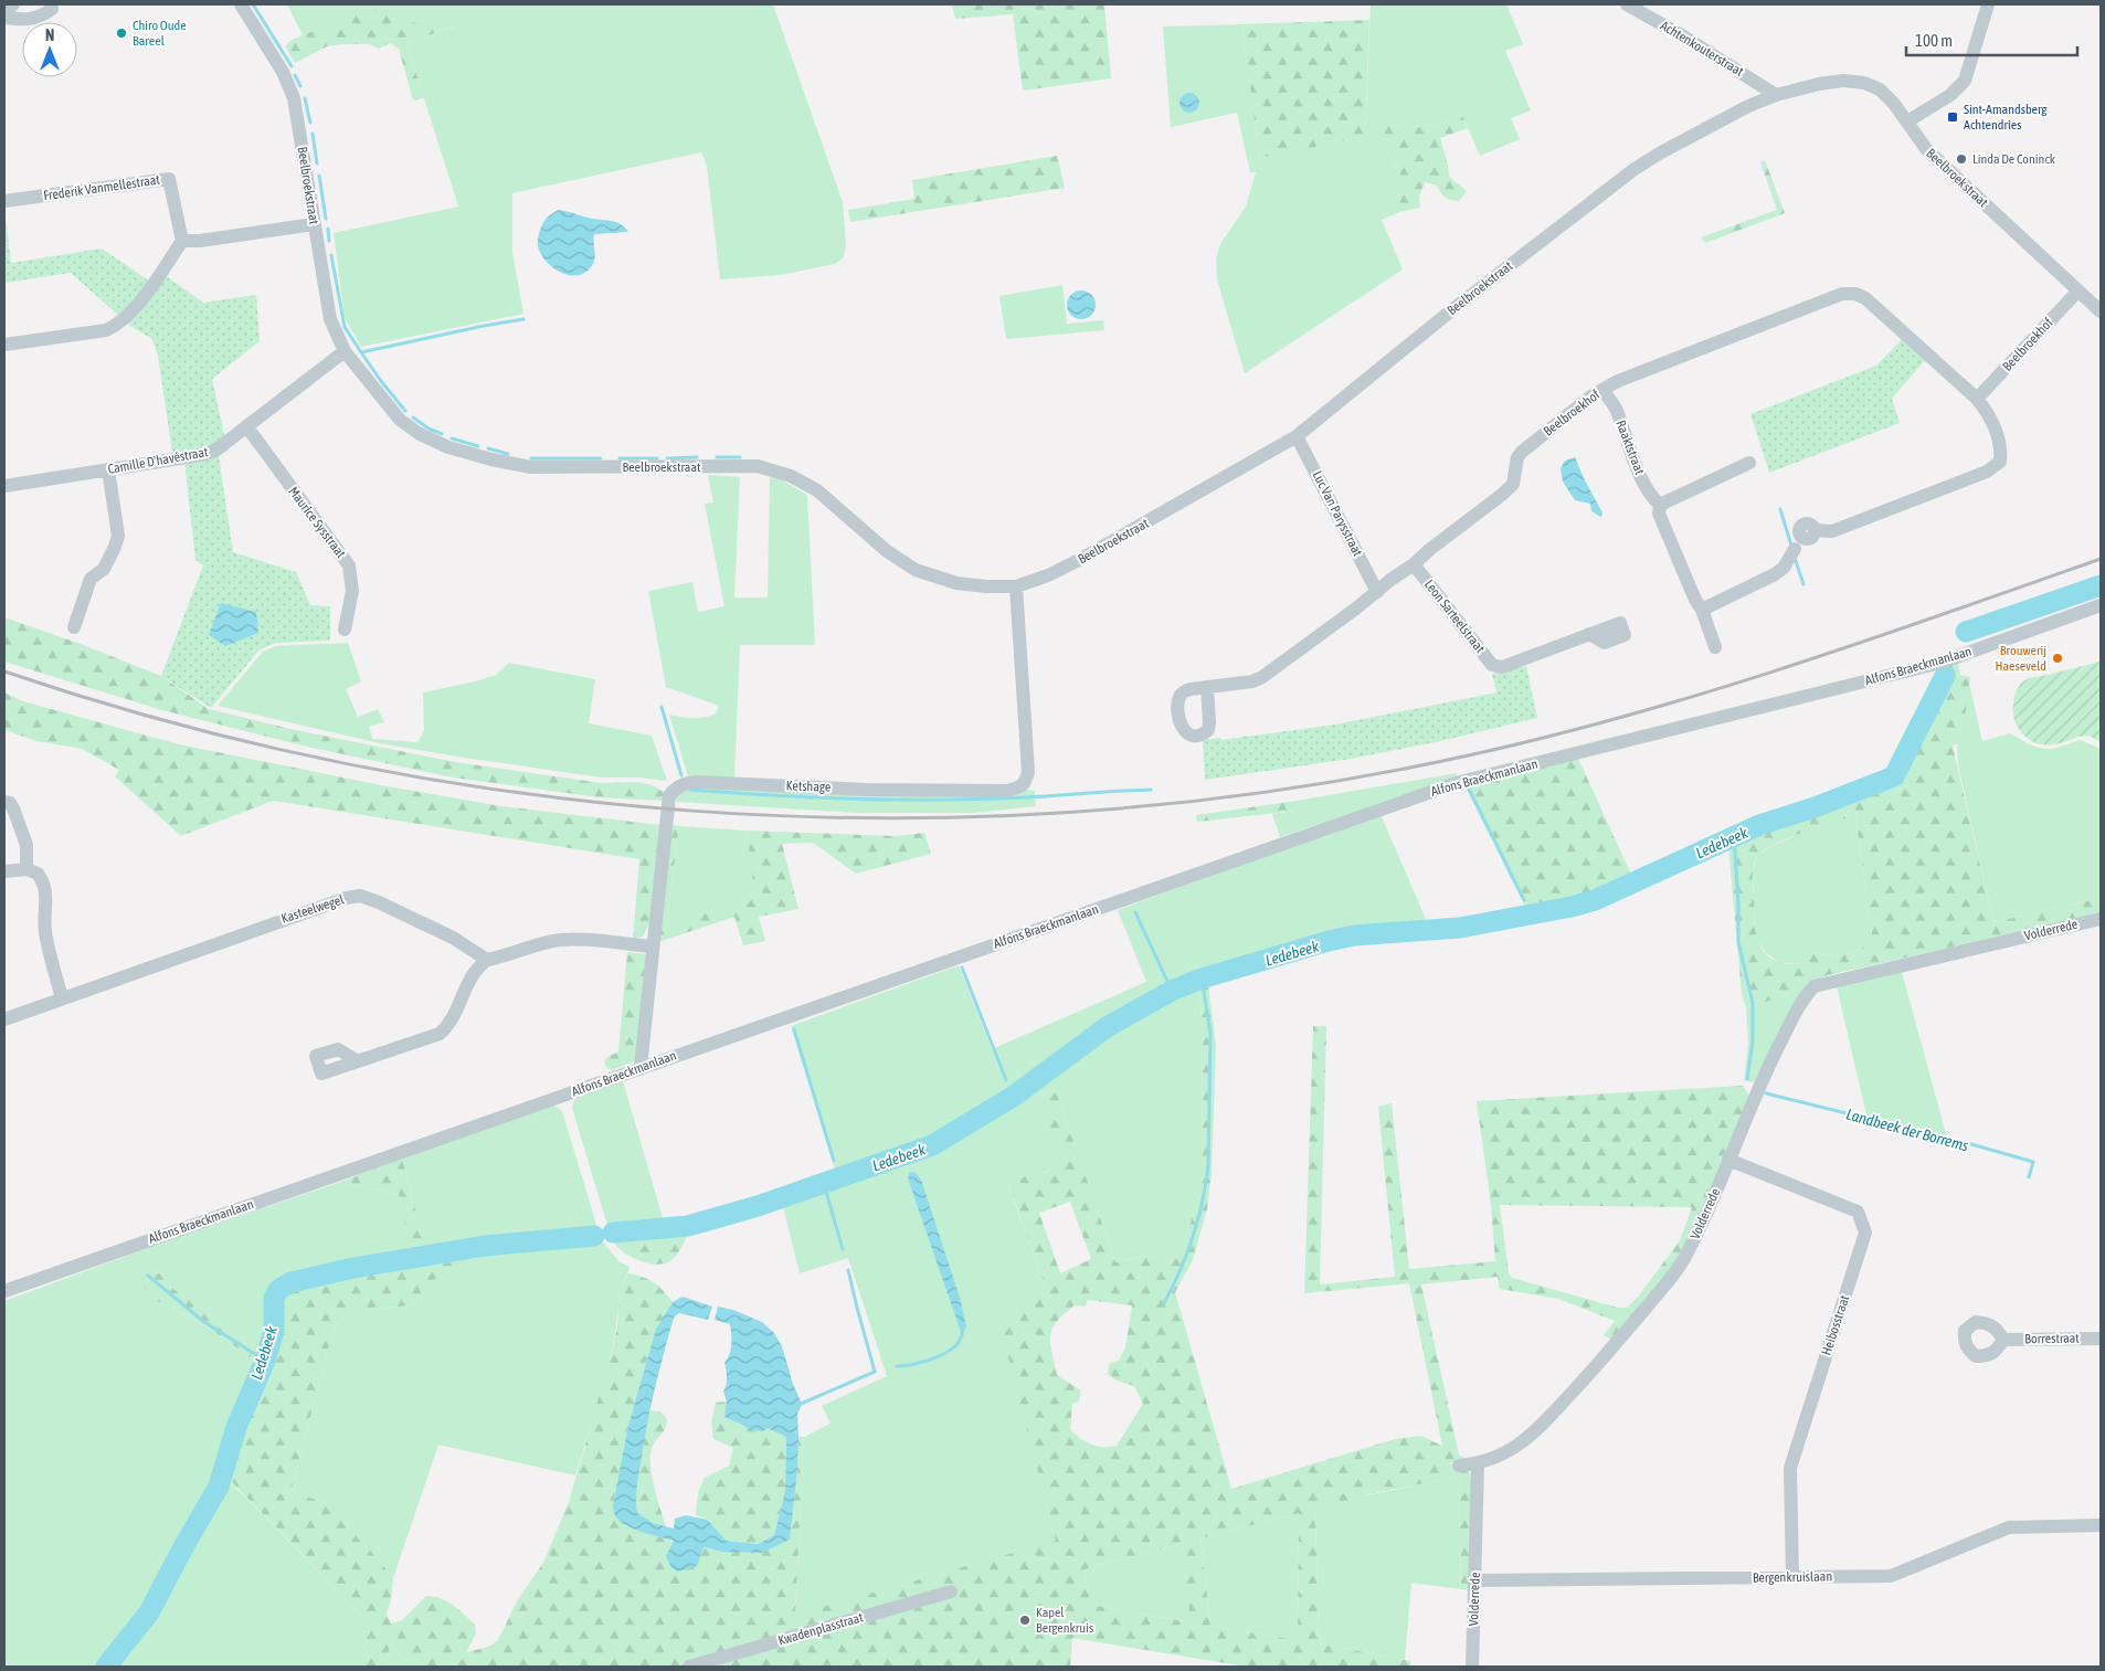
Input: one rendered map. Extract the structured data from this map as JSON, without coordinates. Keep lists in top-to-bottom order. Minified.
{"streets":{"street":["Achtenkouterstraat","Beelbroekstraat","Frederik Vanmellestraat","Beelbroekhof","Raaktstraat","Camille D'havéstraat","Luc Van Parysstraat","Maurice Sysstraat","Leon Sarteelstraat","Alfons Braeckmanlaan","Ketshage","Kasteelwegel","Volderrede","Heibosstraat","Borrestraat","Bergenkruislaan","Kwadenplasstraat"]},"crossings":[["Achtenkouterstraat","Beelbroekstraat"],["Beelbroekstraat","Beelbroekhof"],["Beelbroekstraat","Camille D'havéstraat"],["Beelbroekstraat","Luc Van Parysstraat"],["Beelbroekstraat","Ketshage"],["Beelbroekhof","Raaktstraat"],["Beelbroekhof","Luc Van Parysstraat"],["Beelbroekhof","Leon Sarteelstraat"],["Camille D'havéstraat","Maurice Sysstraat"],["Alfons Braeckmanlaan","Ketshage"],["Volderrede","Heibosstraat"],["Volderrede","Bergenkruislaan"],["Heibosstraat","Bergenkruislaan"]],"water":["Ledebeek","Landbeek der Borrems"],"places":{"other":["Chiro Oude Bareel","Linda De Coninck","Brouwerij Haeseveld","Kapel Bergenkruis"],"transit":["Sint-Amandsberg Achtendries"]},"scale_bar":"100 m","north":"top"}
